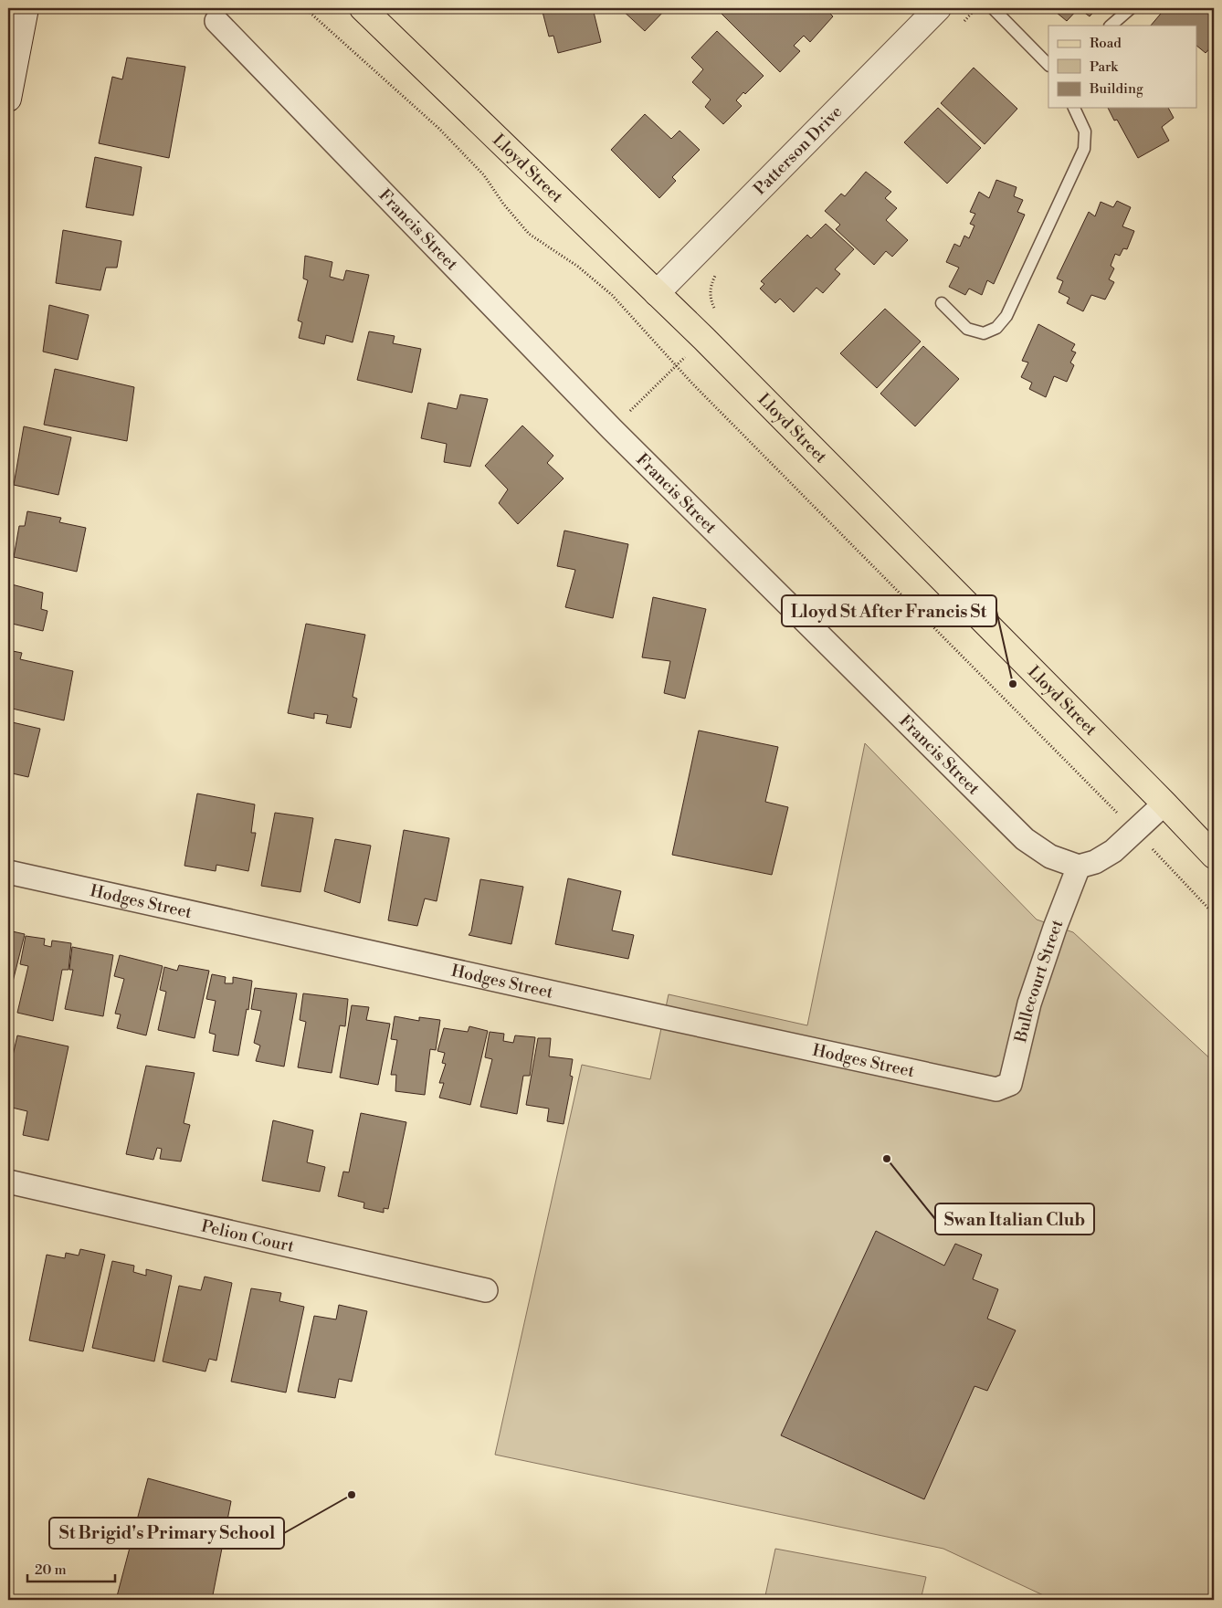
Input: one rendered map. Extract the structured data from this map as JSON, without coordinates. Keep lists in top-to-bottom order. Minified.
{"streets":{"main road":["Lloyd Street"],"street":["Patterson Drive","Francis Street","Hodges Street","Bullecourt Street","Pelion Court"]},"crossings":[["Patterson Drive","Lloyd Street"],["Francis Street","Bullecourt Street"],["Hodges Street","Bullecourt Street"]],"places":["Lloyd St After Francis St","Swan Italian Club","St Brigid's Primary School"],"legend":["Road","Park","Building"],"scale_bar":"20 m"}
